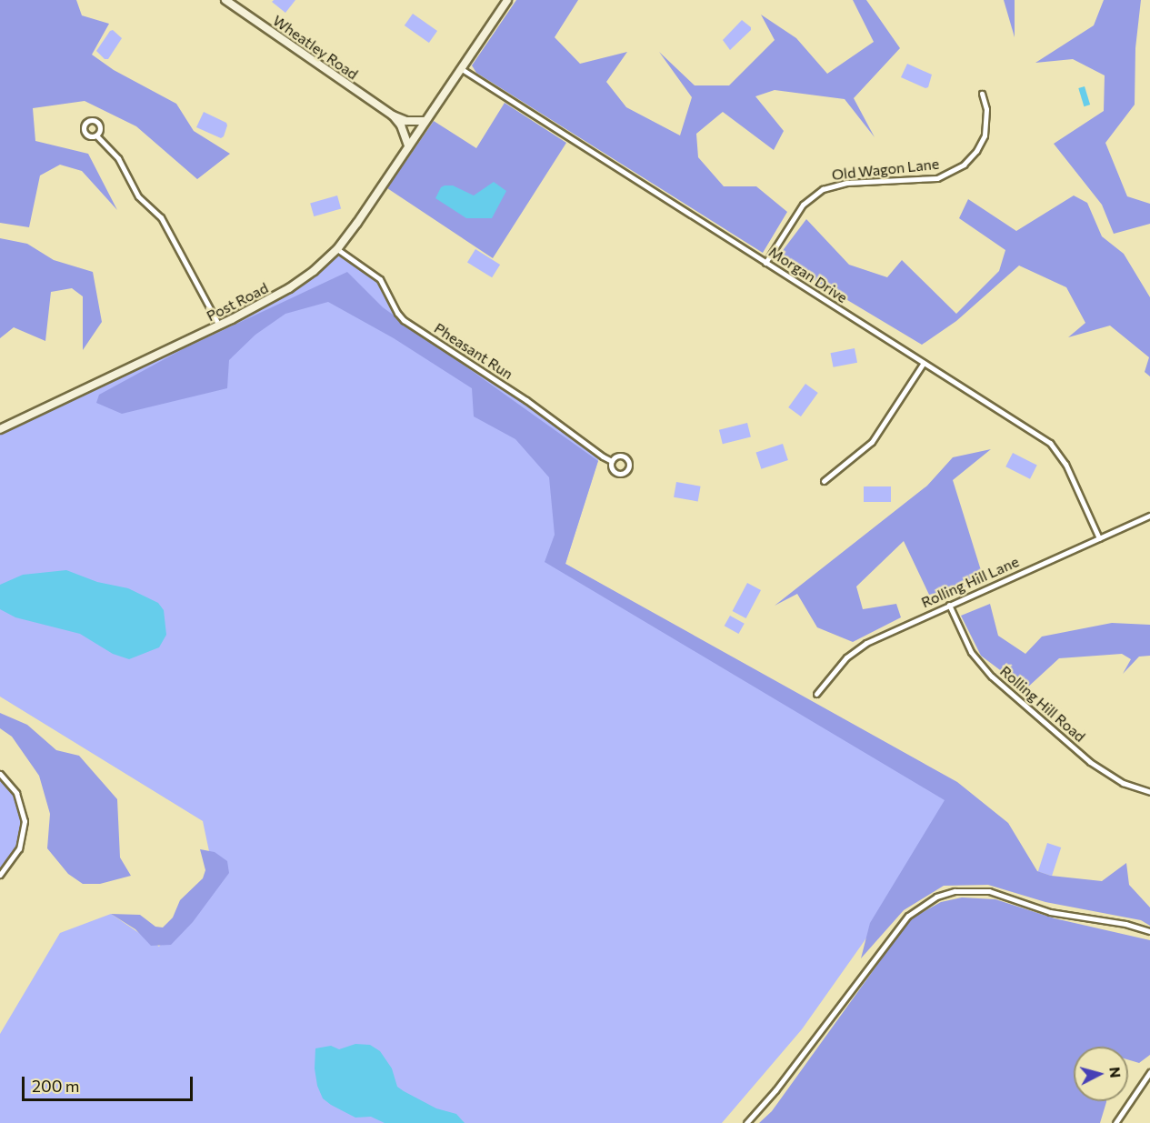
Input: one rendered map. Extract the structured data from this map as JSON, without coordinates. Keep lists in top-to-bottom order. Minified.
{"streets":{"main road":["Wheatley Road","Post Road"],"street":["Old Wagon Lane","Morgan Drive","Pheasant Run","Rolling Hill Lane","Rolling Hill Road"]},"crossings":[["Wheatley Road","Post Road"],["Old Wagon Lane","Morgan Drive"],["Morgan Drive","Rolling Hill Lane"],["Post Road","Pheasant Run"],["Rolling Hill Lane","Rolling Hill Road"]],"scale_bar":"200 m","north":"right"}
